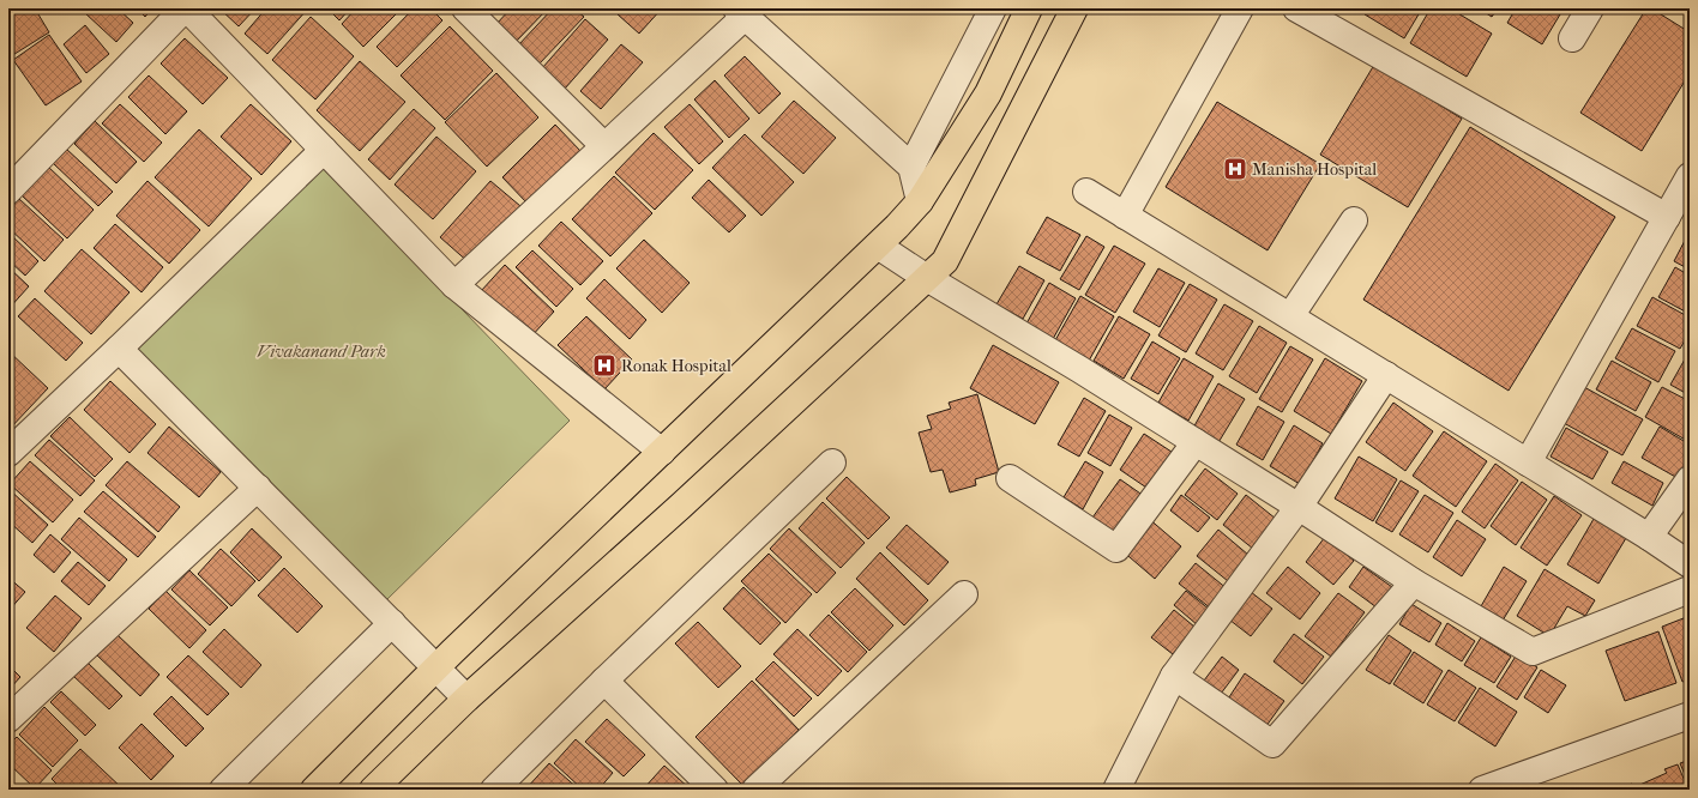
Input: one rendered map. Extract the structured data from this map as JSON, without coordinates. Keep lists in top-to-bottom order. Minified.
{"parks":["Vivakanand Park"],"places":{"hospital":["Manisha Hospital","Ronak Hospital"]}}
